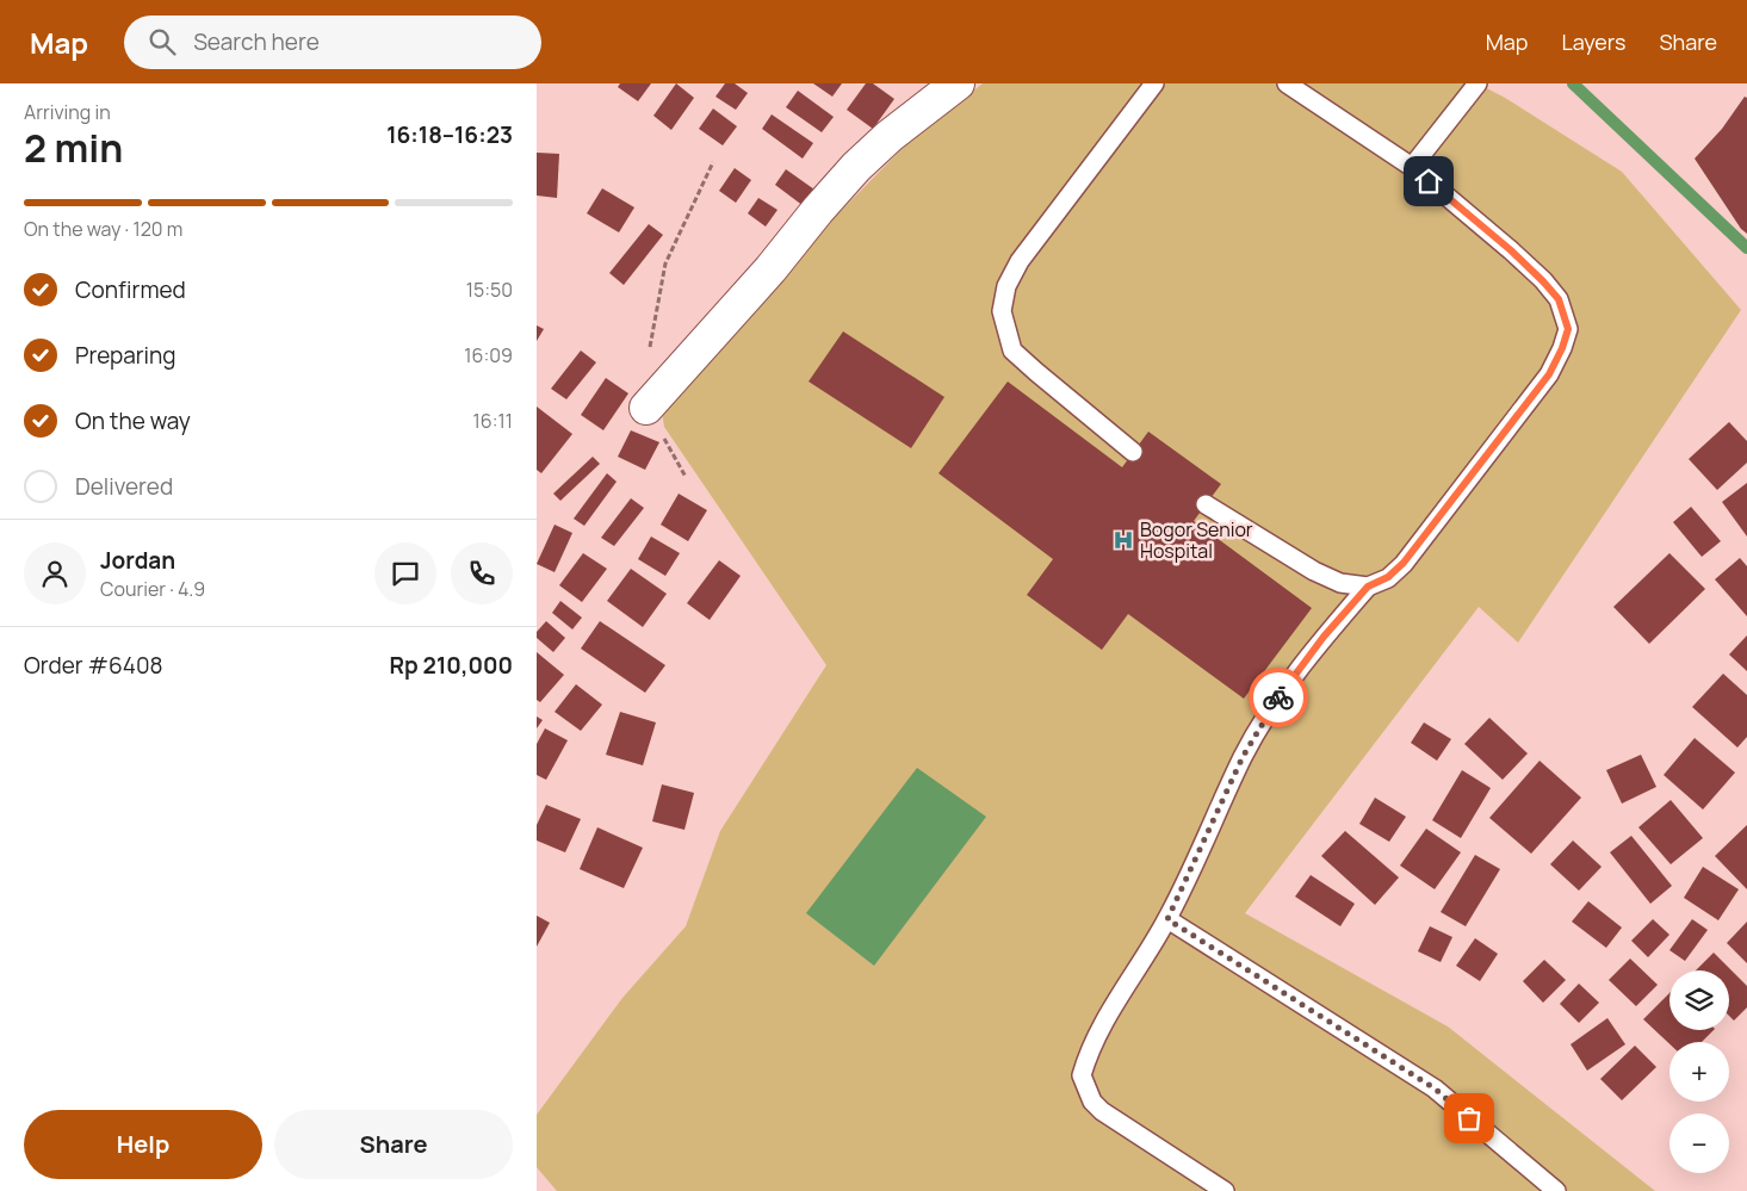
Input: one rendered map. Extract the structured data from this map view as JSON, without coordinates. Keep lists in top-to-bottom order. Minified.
{"places":{"hospital":["Bogor Senior Hospital"]},"page":{"header":"Map","search":"Search here","nav":["Map","Layers","Share"],"heading":["2 min","Arriving in","16:18–16:23"],"panel":["Jordan","Courier · 4.9","Order #6408","Rp 210,000"],"bar":"On the way · 120 m","list":[["Confirmed","15:50"],["Preparing","16:09"],["On the way","16:11"],"Delivered"],"map_buttons":["+","−"],"buttons":["Help","Share"]}}
